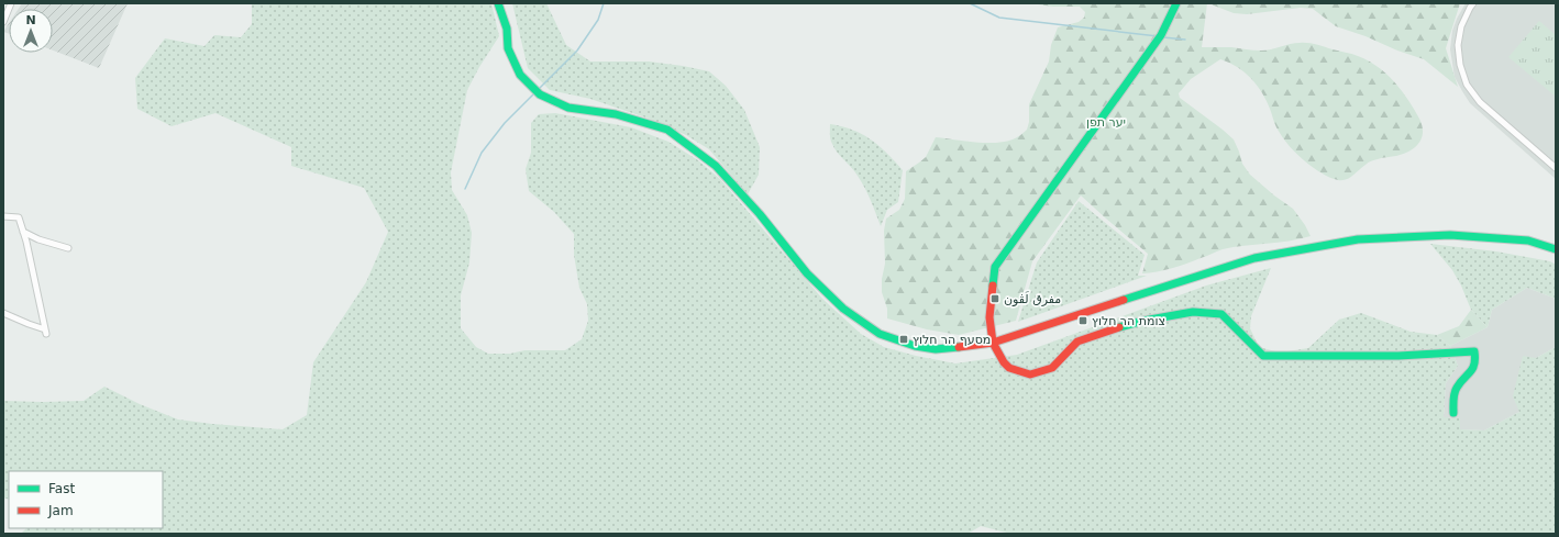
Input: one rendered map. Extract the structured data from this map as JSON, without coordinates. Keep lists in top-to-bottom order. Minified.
{"parks":["יער תפן"],"places":{"transit":["مفرق لَڤون","צומת הר חלוץ","מסעף הר חלוץ"]},"legend":["Fast","Jam"],"north":"top"}
